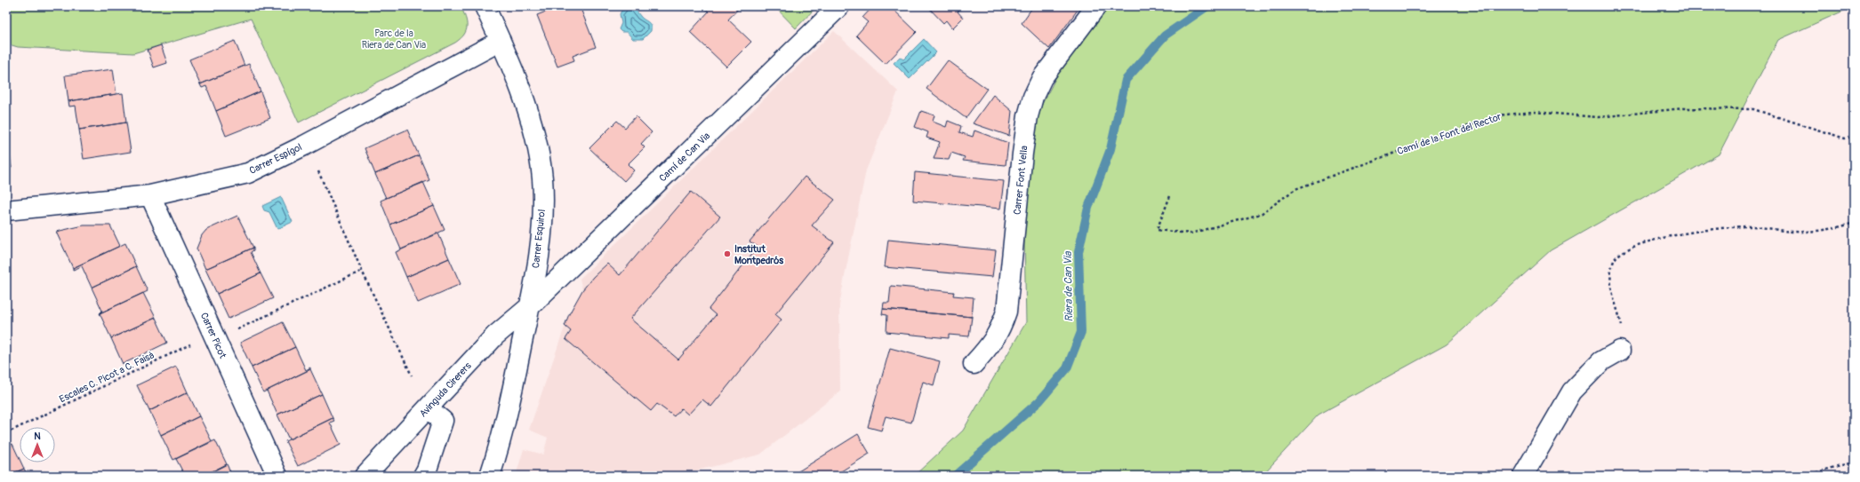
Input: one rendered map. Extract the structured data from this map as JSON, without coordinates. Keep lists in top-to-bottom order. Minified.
{"streets":{"street":["Camí de Can Via","Carrer Espígol","Carrer Font Vella","Carrer Esquirol","Carrer Picot","Avinguda Cirerers"],"path":["Camí de la Font del Rector","Escales C. Picot a C. Faisà"]},"crossings":[["Camí de Can Via","Carrer Esquirol"],["Camí de Can Via","Avinguda Cirerers"],["Carrer Espígol","Carrer Esquirol"],["Carrer Espígol","Carrer Picot"],["Carrer Esquirol","Avinguda Cirerers"],["Carrer Picot","Escales C. Picot a C. Faisà"]],"water":["Riera de Can Via"],"parks":["Parc de la Riera de Can Via"],"places":["Institut Montpedrós"],"north":"top"}
